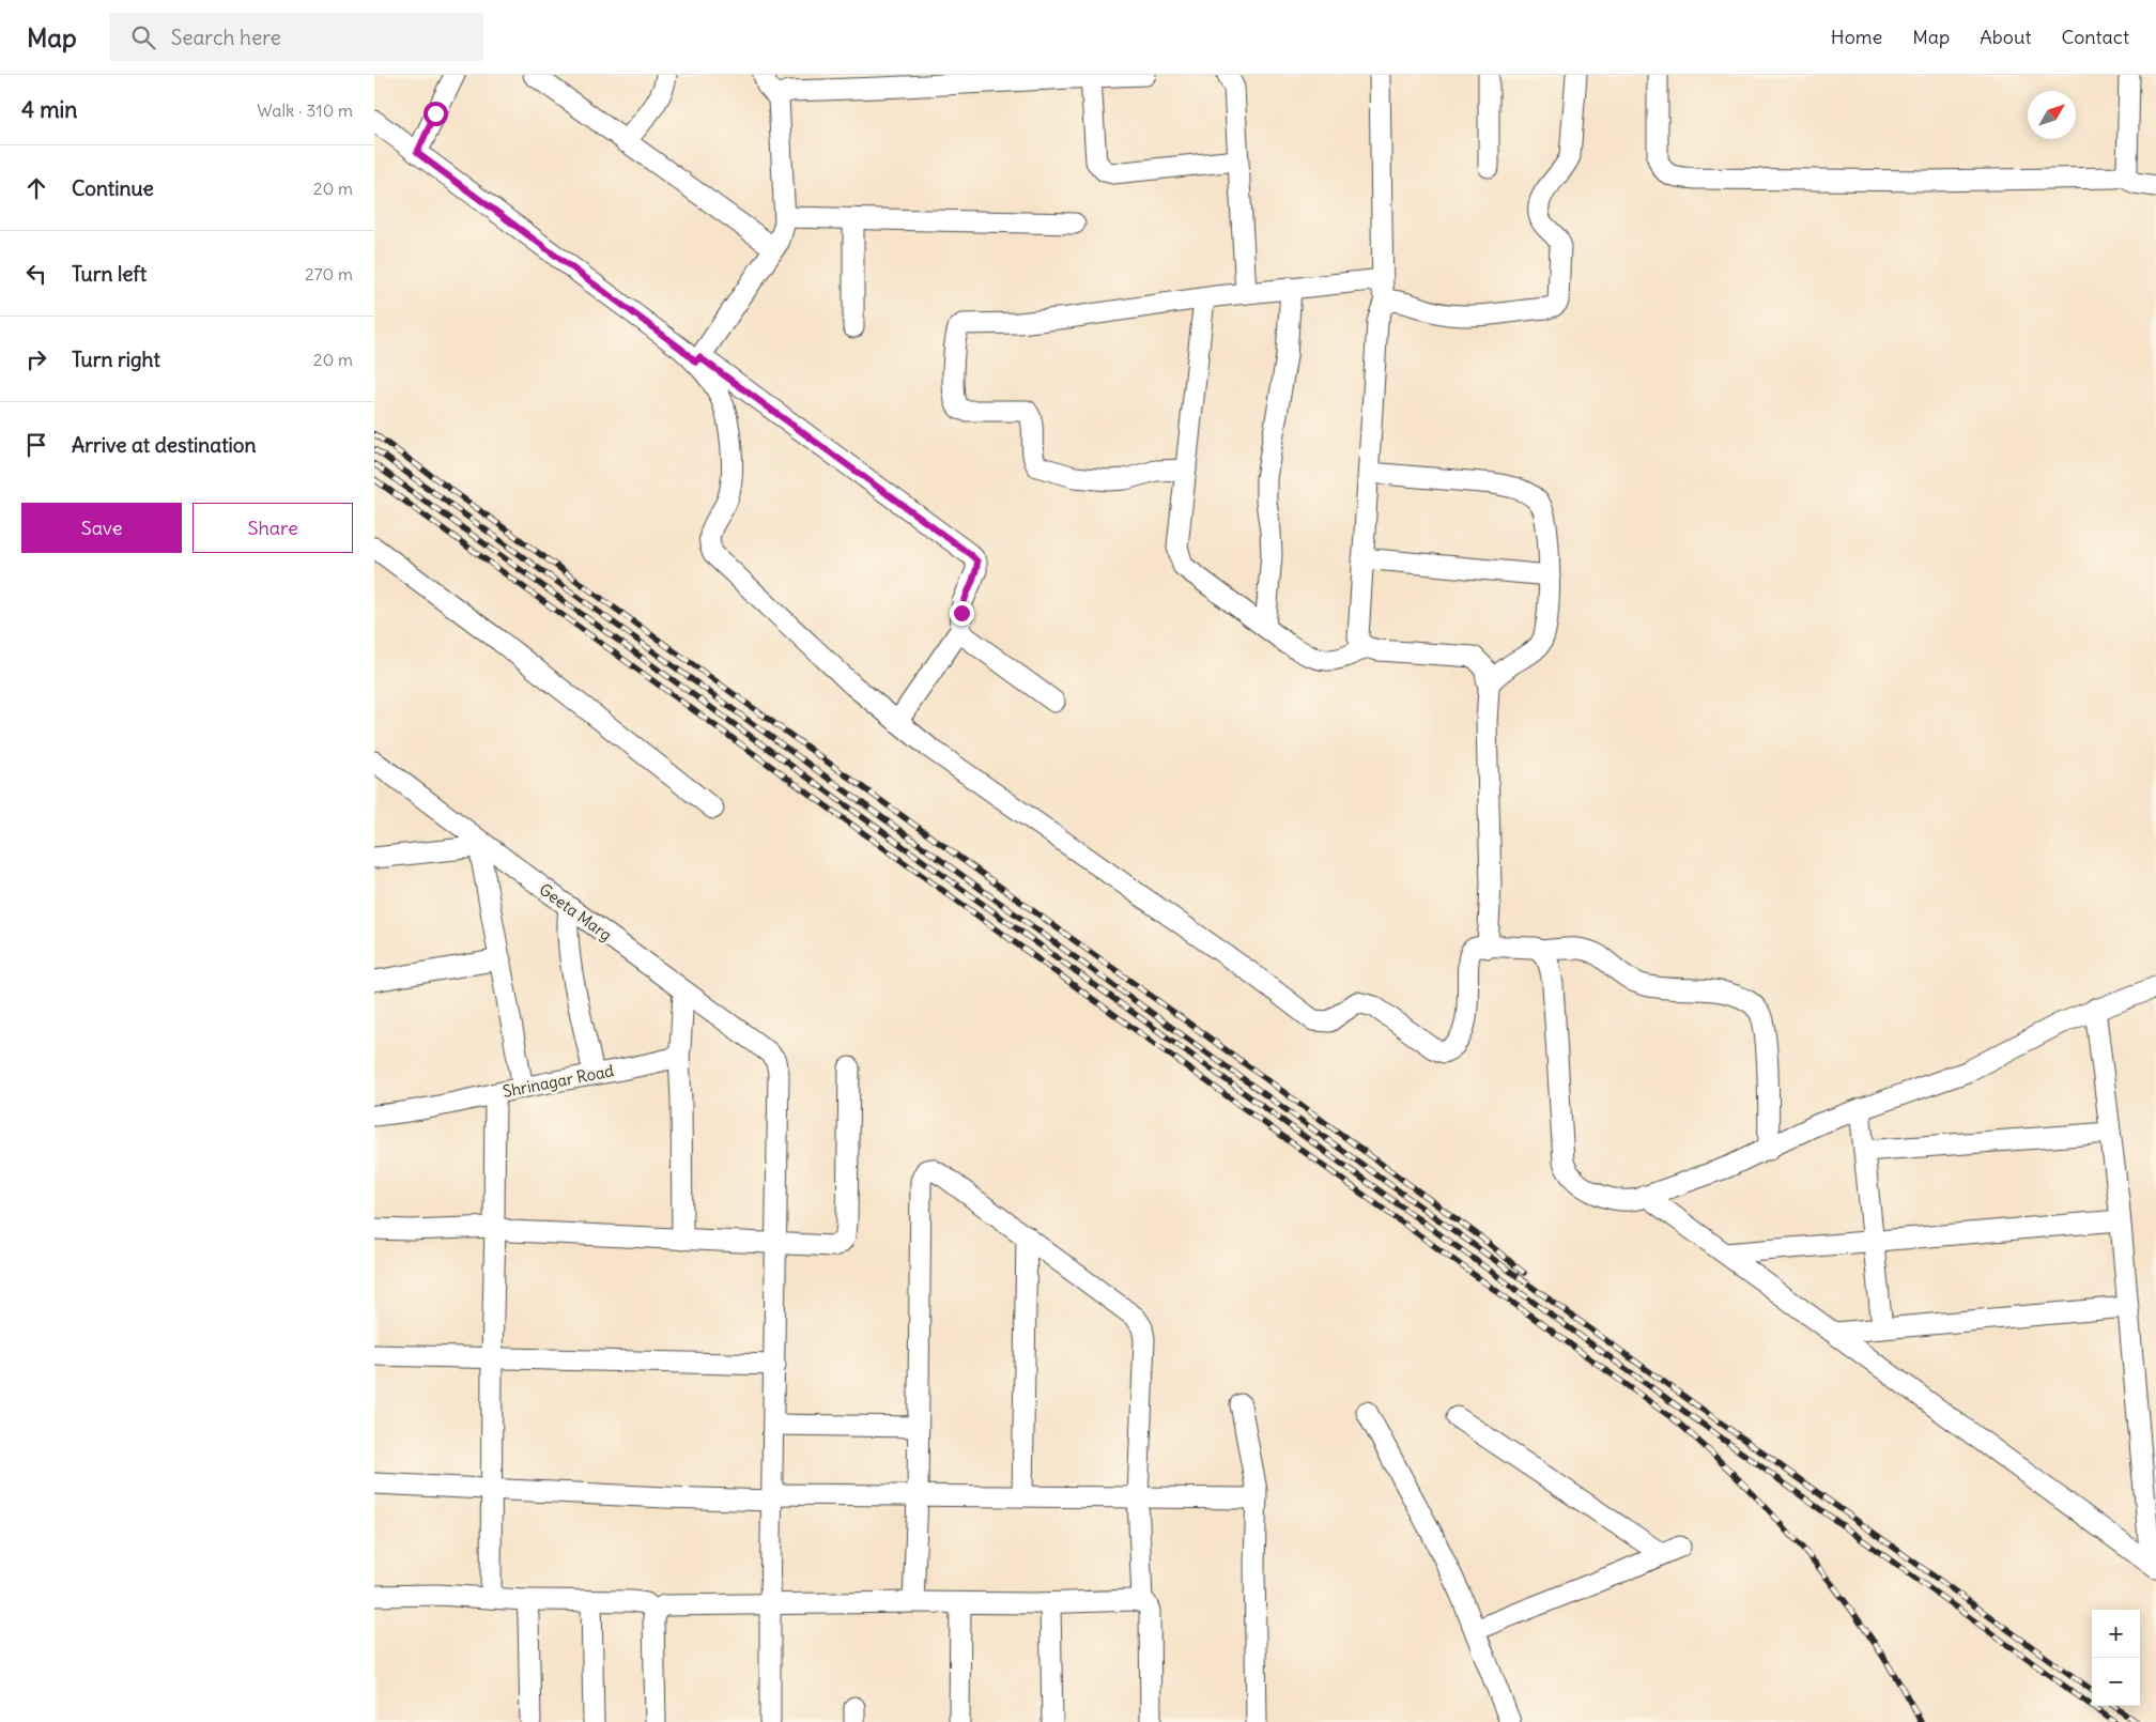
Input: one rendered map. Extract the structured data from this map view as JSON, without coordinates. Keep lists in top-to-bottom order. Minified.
{"streets":{"street":["Geeta Marg","Shrinagar Road"]},"north":"top right","page":{"header":"Map","search":"Search here","nav":["Home","Map","About","Contact"],"heading":["4 min","Walk · 310 m"],"list":[["Continue","20 m"],["Turn left","270 m"],["Turn right","20 m"],"Arrive at destination"],"buttons":["Save","Share"],"map_buttons":["+","−"]}}
